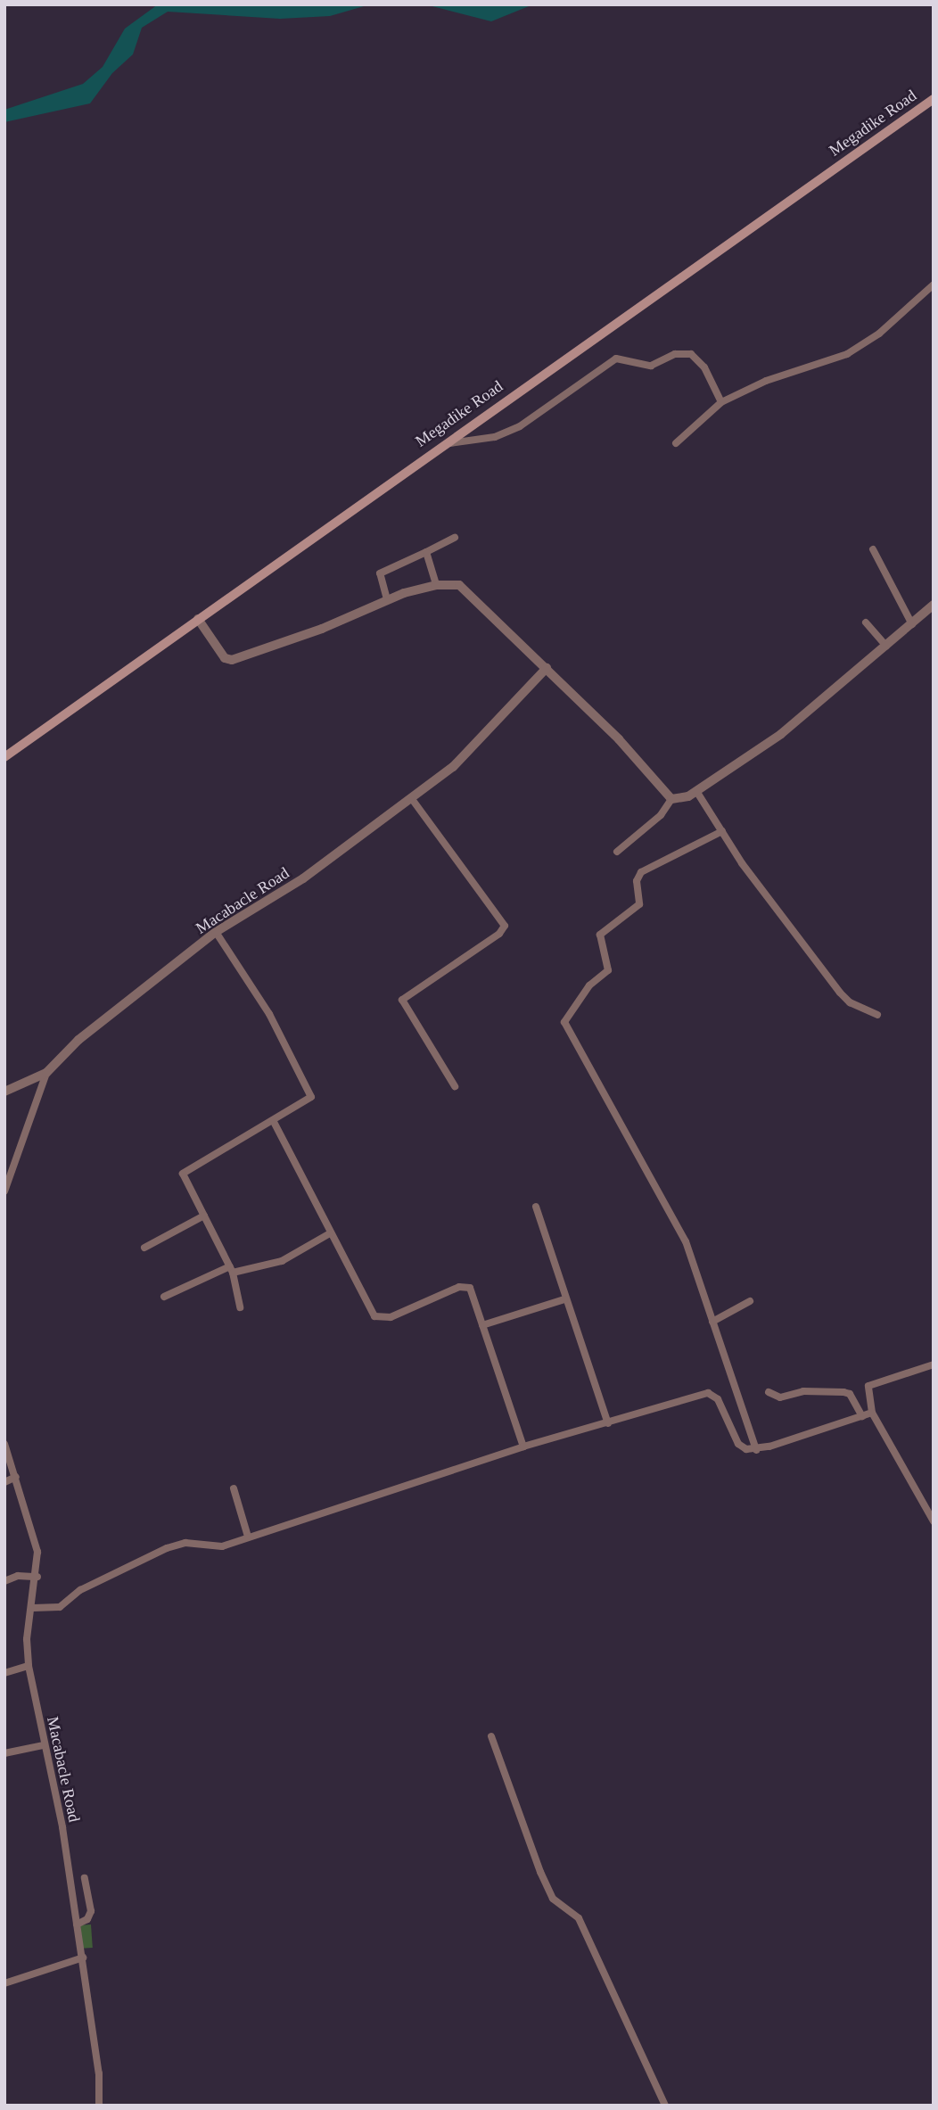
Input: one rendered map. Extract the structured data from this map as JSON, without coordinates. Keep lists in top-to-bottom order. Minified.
{"streets":{"main road":["Megadike Road"],"street":["Macabacle Road"]}}
